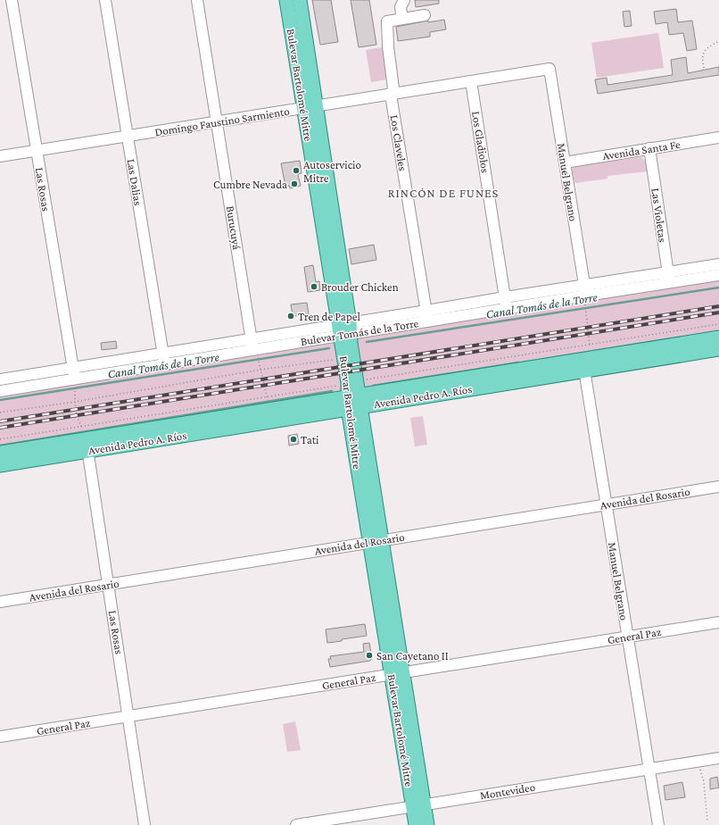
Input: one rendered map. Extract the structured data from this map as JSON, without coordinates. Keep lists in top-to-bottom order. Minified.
{"streets":{"main road":["Bulevar Bartolomé Mitre","Avenida Pedro A. Ríos"],"street":["Domingo Faustino Sarmiento","Los Gladiolos","Los Claveles","Avenida Santa Fe","Las Dalias","Manuel Belgrano","Las Rosas","Las Violetas","Burucuyá","Bulevar Tomás de la Torre","Avenida del Rosario","General Paz","Montevideo"]},"crossings":[["Bulevar Bartolomé Mitre","Domingo Faustino Sarmiento"],["Bulevar Bartolomé Mitre","Bulevar Tomás de la Torre"],["Bulevar Bartolomé Mitre","Avenida Pedro A. Ríos"],["Bulevar Bartolomé Mitre","Avenida del Rosario"],["Bulevar Bartolomé Mitre","General Paz"],["Bulevar Bartolomé Mitre","Montevideo"],["Domingo Faustino Sarmiento","Los Gladiolos"],["Domingo Faustino Sarmiento","Los Claveles"],["Domingo Faustino Sarmiento","Las Dalias"],["Domingo Faustino Sarmiento","Manuel Belgrano"],["Domingo Faustino Sarmiento","Las Rosas"],["Domingo Faustino Sarmiento","Burucuyá"],["Los Gladiolos","Bulevar Tomás de la Torre"],["Los Claveles","Bulevar Tomás de la Torre"],["Avenida Santa Fe","Manuel Belgrano"],["Avenida Santa Fe","Las Violetas"],["Las Dalias","Bulevar Tomás de la Torre"],["Manuel Belgrano","Bulevar Tomás de la Torre"],["Manuel Belgrano","Avenida Pedro A. Ríos"],["Manuel Belgrano","Avenida del Rosario"],["Manuel Belgrano","General Paz"],["Manuel Belgrano","Montevideo"],["Las Rosas","Bulevar Tomás de la Torre"],["Las Rosas","Avenida Pedro A. Ríos"],["Las Rosas","Avenida del Rosario"],["Las Rosas","General Paz"],["Las Violetas","Bulevar Tomás de la Torre"],["Burucuyá","Bulevar Tomás de la Torre"]],"districts":["RINCÓN DE FUNES"],"water":["Canal Tomás de la Torre"],"places":["Autoservicio Mitre","Cumbre Nevada","Brouder Chicken","Tren de Papel","Tati","San Cayetano II"]}
